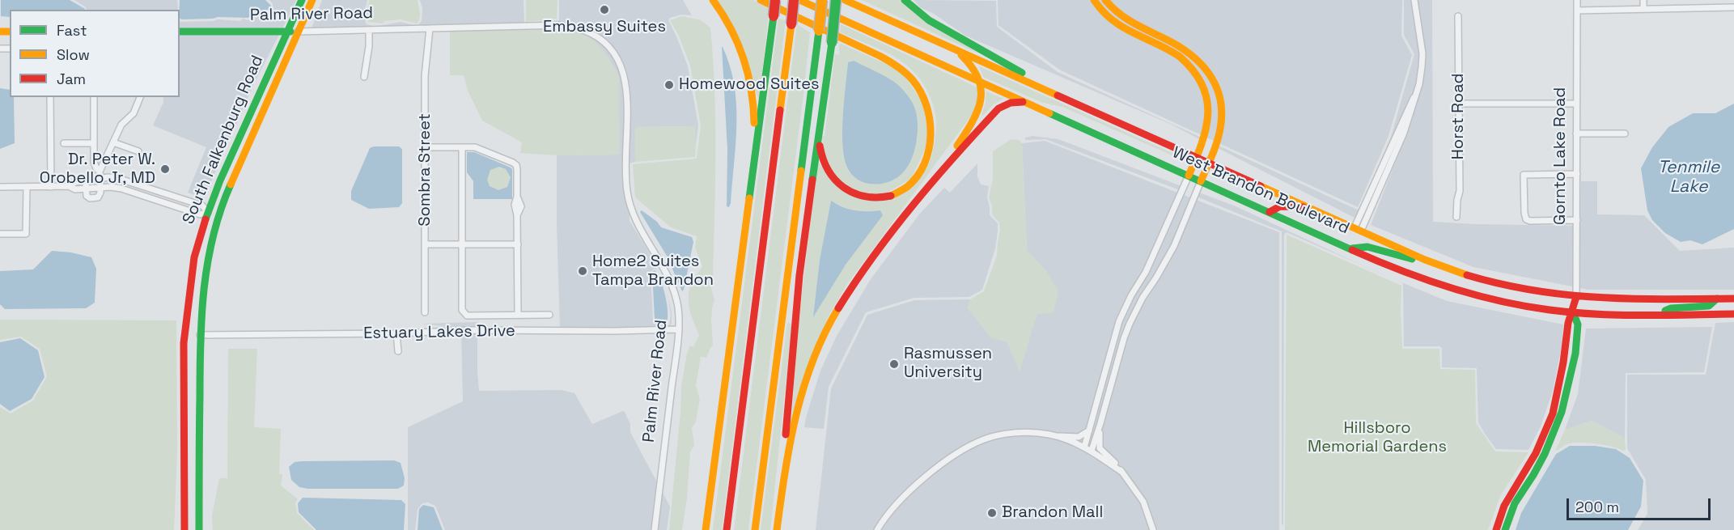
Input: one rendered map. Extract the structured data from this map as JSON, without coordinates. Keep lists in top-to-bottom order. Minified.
{"streets":{"main road":["Palm River Road","South Falkenburg Road","Gornto Lake Road","West Brandon Boulevard"],"street":["Horst Road","Sombra Street","Estuary Lakes Drive"]},"crossings":[["Palm River Road","South Falkenburg Road"],["Palm River Road","Sombra Street"],["Palm River Road","Estuary Lakes Drive"],["South Falkenburg Road","Estuary Lakes Drive"],["Gornto Lake Road","West Brandon Boulevard"]],"water":["Tenmile Lake"],"parks":["Hillsboro Memorial Gardens"],"places":["Embassy Suites","Homewood Suites","Dr. Peter W. Orobello Jr, MD","Home2 Suites Tampa Brandon","Rasmussen University","Brandon Mall"],"legend":["Fast","Slow","Jam"],"scale_bar":"200 m"}
